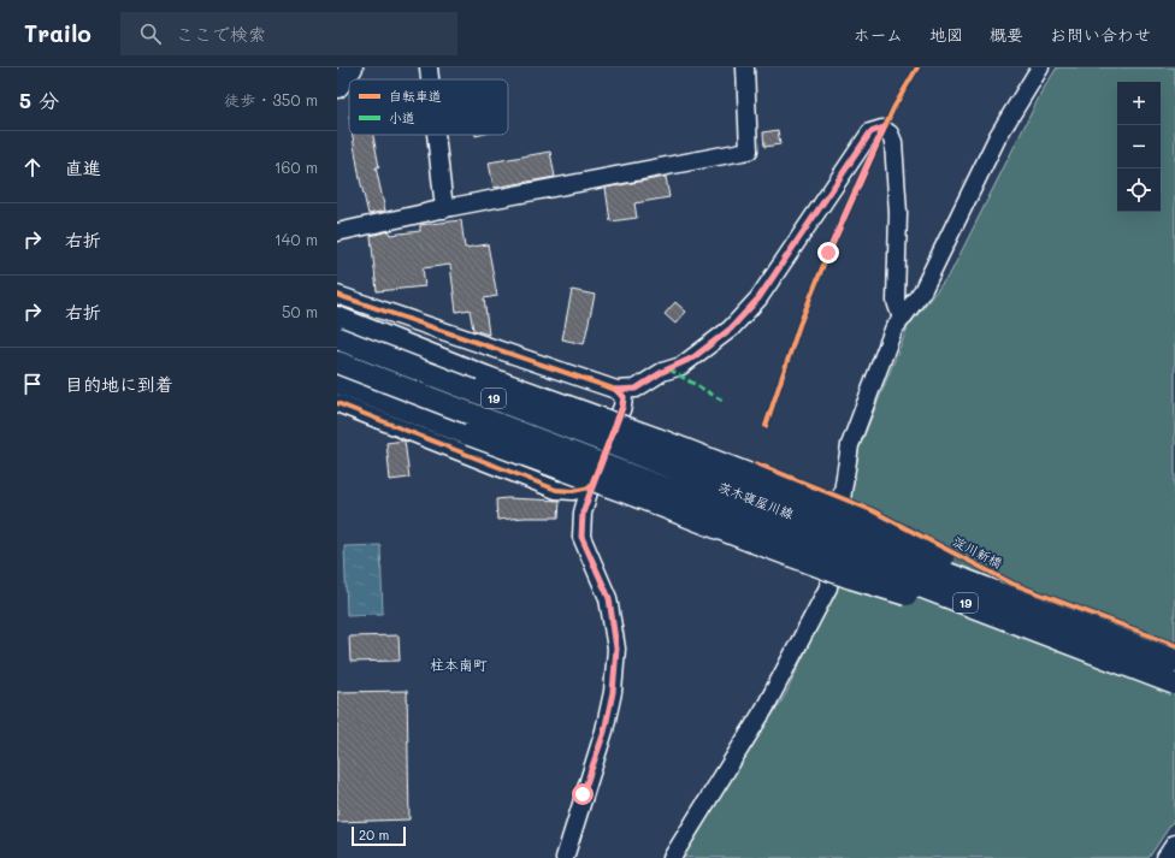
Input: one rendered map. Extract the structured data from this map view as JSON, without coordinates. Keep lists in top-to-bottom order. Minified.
{"streets":{"main road":["19","茨木寝屋川線"],"cycle path":["淀川新橋"]},"crossings":[["19","茨木寝屋川線"]],"districts":["柱本南町"],"legend":["自転車道","小道"],"scale_bar":"20 m","page":{"header":"Trailo","search":"ここで検索","nav":["ホーム","地図","概要","お問い合わせ"],"heading":["5 分","徒歩 · 350 m"],"map_buttons":["+","−"],"list":[["直進","160 m"],["右折","140 m"],["右折","50 m"],"目的地に到着"],"scale":"20 m"}}
